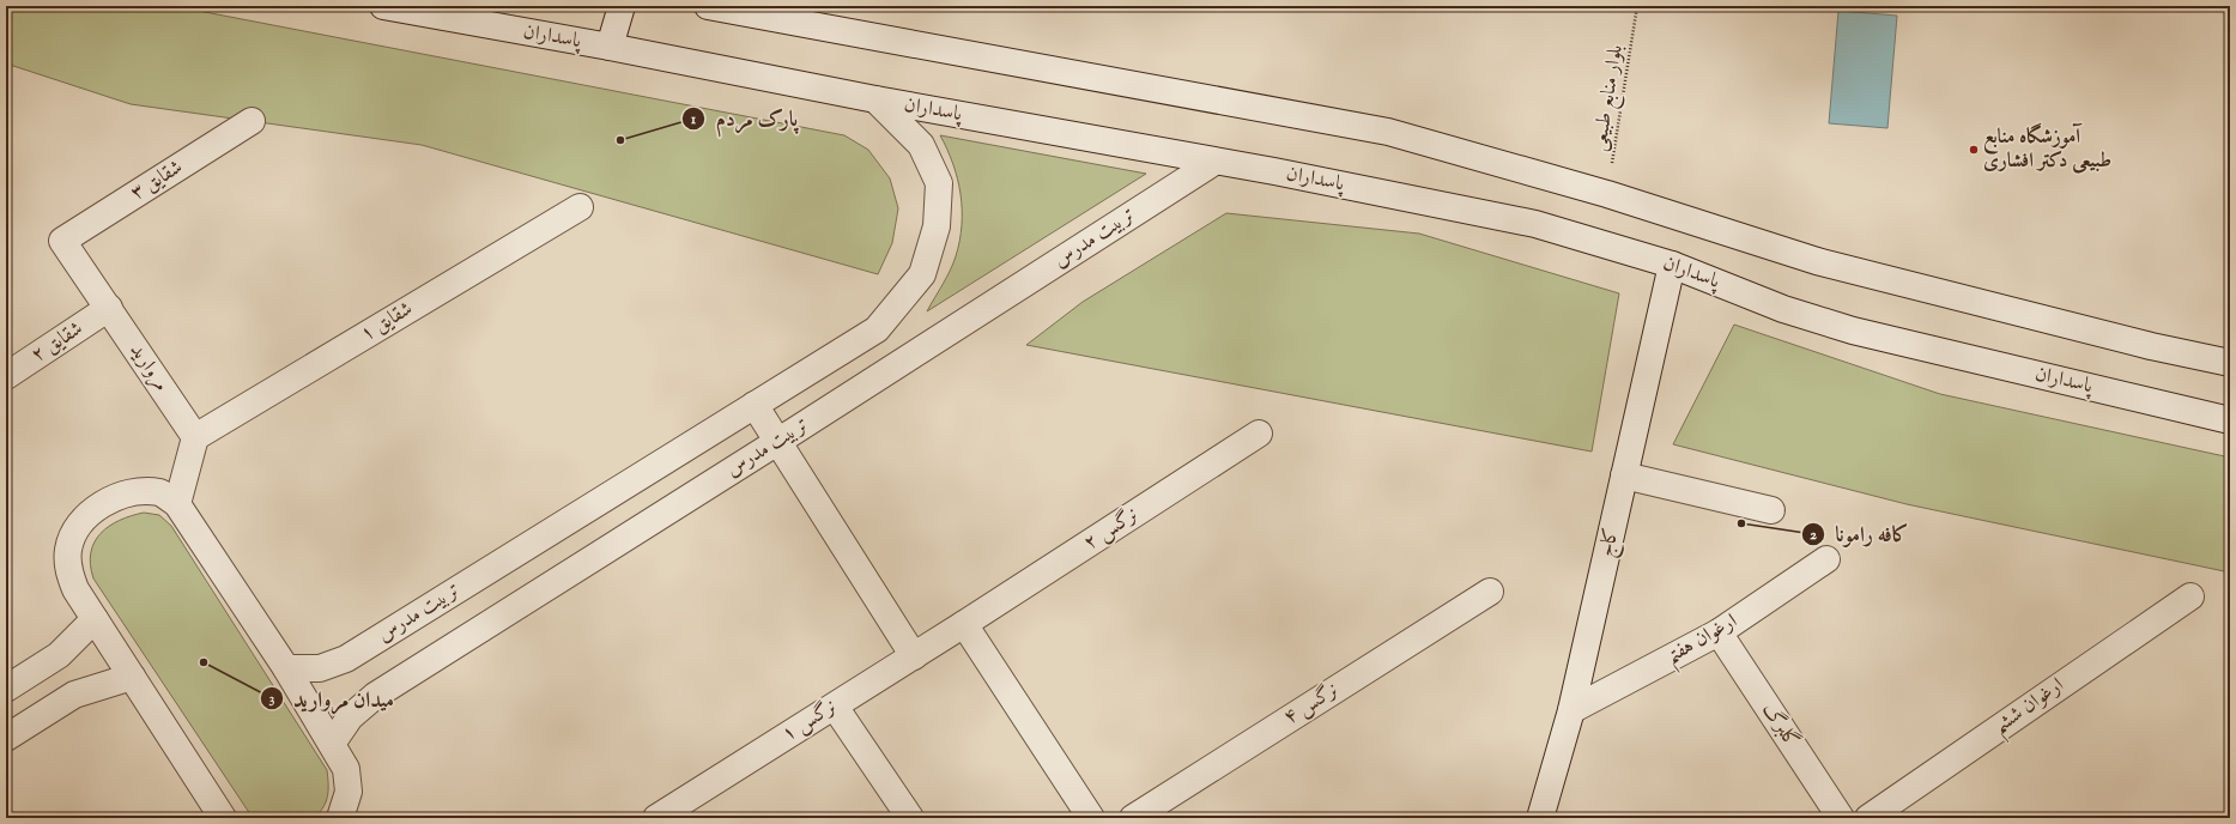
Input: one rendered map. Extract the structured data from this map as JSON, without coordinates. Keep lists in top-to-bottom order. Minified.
{"streets":{"street":["پاسداران","شقایق ۳","تربیت مدرس","شقایق ۱","شقایق ۲","مروارید","نرگس ۲","کاج","ارغوان هفتم","نرگس ۴","ارغوان ششم","نرگس ۱","گلبرگ"],"path":["بلوار منابع طبیعی"]},"crossings":[["پاسداران","تربیت مدرس"],["پاسداران","کاج"],["شقایق ۳","مروارید"],["شقایق ۱","مروارید"],["شقایق ۲","مروارید"],["نرگس ۲","نرگس ۱"],["کاج","ارغوان هفتم"],["ارغوان هفتم","گلبرگ"]],"places":["پارک مردم","آموزشگاه منابع طبیعی دکتر افشاری","کافه رامونا","میدان مروارید"]}
